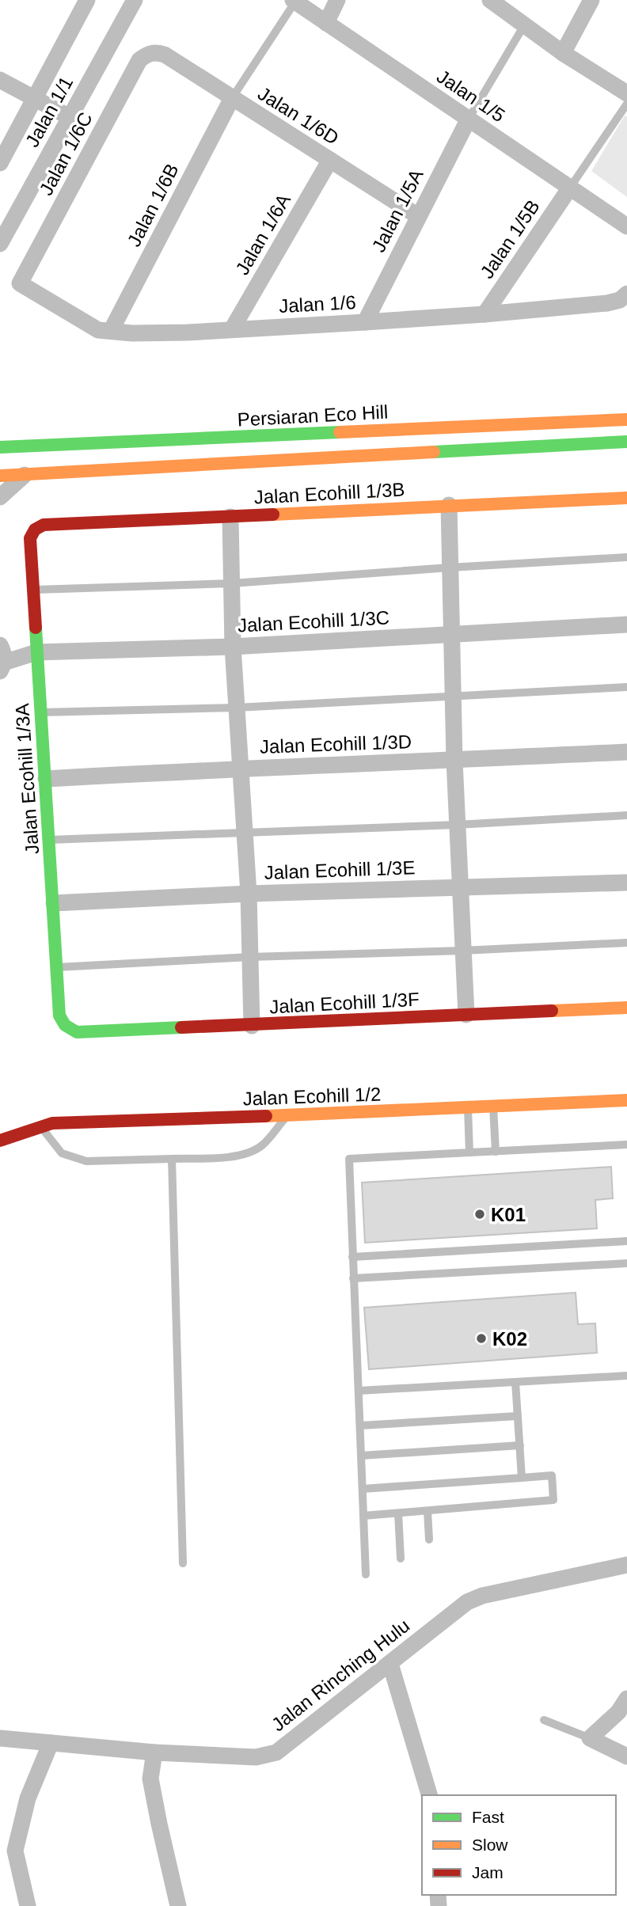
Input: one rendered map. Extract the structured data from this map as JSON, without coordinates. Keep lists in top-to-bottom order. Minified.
{"streets":{"street":["Jalan 1/5","Jalan 1/1","Jalan 1/6D","Jalan 1/6C","Jalan 1/6B","Jalan 1/5A","Jalan 1/6A","Jalan 1/5B","Jalan 1/6","Persiaran Eco Hill","Jalan Ecohill 1/3B","Jalan Ecohill 1/3C","Jalan Ecohill 1/3D","Jalan Ecohill 1/3A","Jalan Ecohill 1/3E","Jalan Ecohill 1/3F","Jalan Ecohill 1/2","Jalan Rinching Hulu"]},"crossings":[["Jalan 1/5","Jalan 1/5A"],["Jalan 1/5","Jalan 1/5B"],["Jalan 1/6D","Jalan 1/6C"],["Jalan 1/6D","Jalan 1/6B"],["Jalan 1/6D","Jalan 1/5A"],["Jalan 1/6D","Jalan 1/6A"],["Jalan 1/6C","Jalan 1/6"],["Jalan 1/6B","Jalan 1/6"],["Jalan 1/5A","Jalan 1/6"],["Jalan 1/6A","Jalan 1/6"],["Jalan 1/5B","Jalan 1/6"],["Jalan Ecohill 1/3B","Jalan Ecohill 1/3A"],["Jalan Ecohill 1/3C","Jalan Ecohill 1/3A"],["Jalan Ecohill 1/3D","Jalan Ecohill 1/3A"],["Jalan Ecohill 1/3A","Jalan Ecohill 1/3E"],["Jalan Ecohill 1/3A","Jalan Ecohill 1/3F"]],"places":["K01","K02"],"legend":["Fast","Slow","Jam"]}
